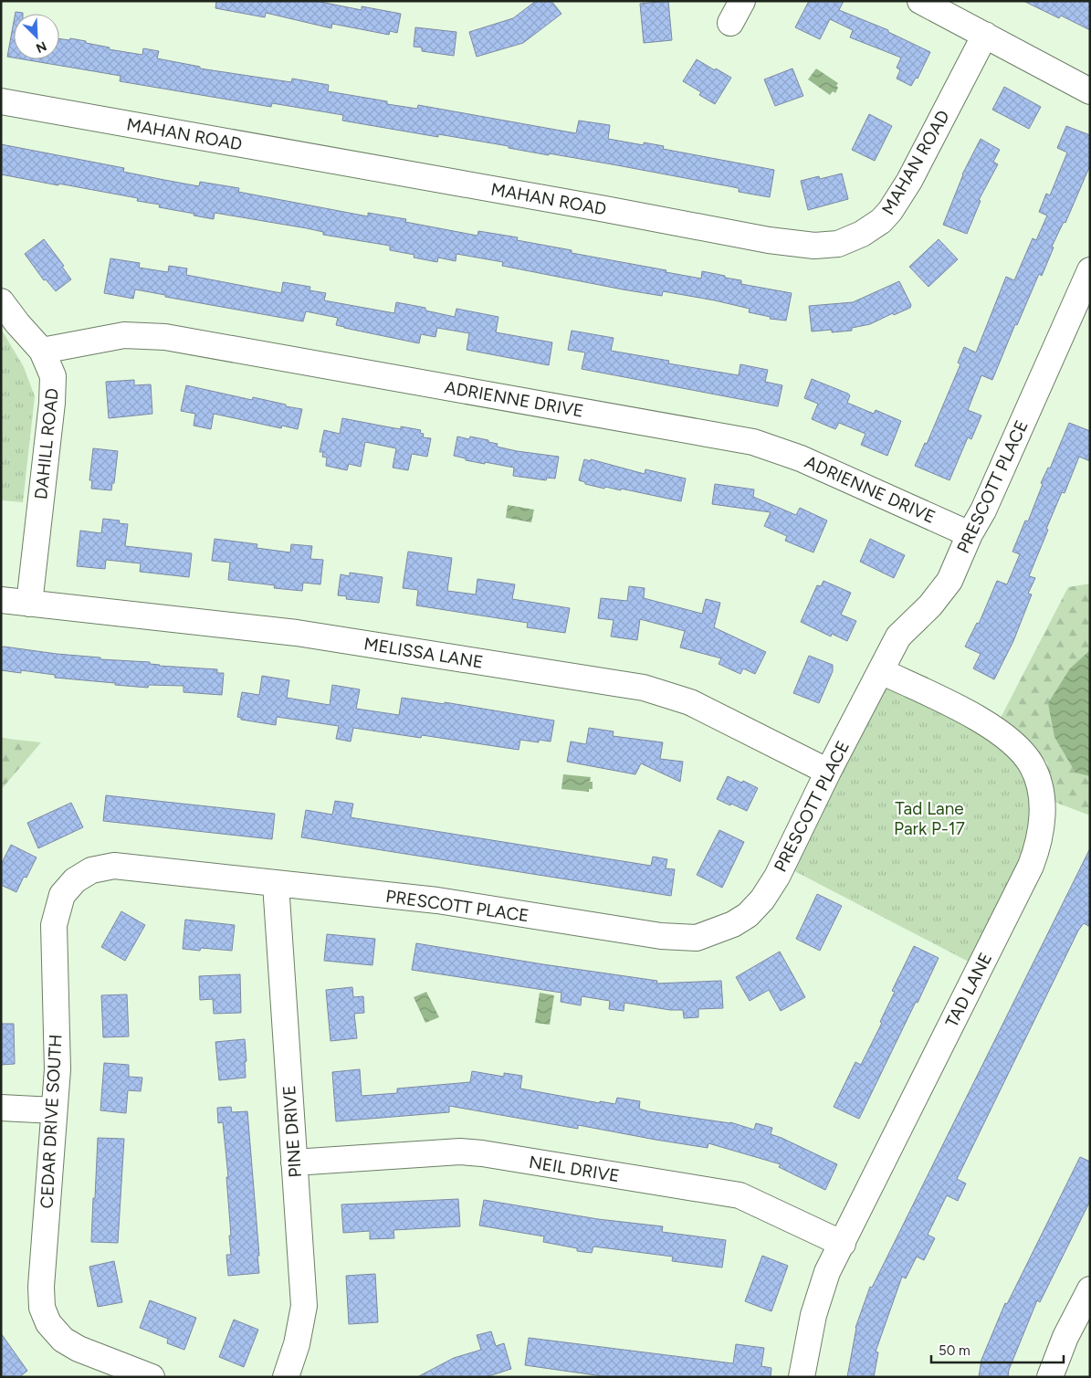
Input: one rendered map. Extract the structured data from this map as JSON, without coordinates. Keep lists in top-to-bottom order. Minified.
{"streets":{"street":["MAHAN ROAD","ADRIENNE DRIVE","DAHILL ROAD","PRESCOTT PLACE","MELISSA LANE","TAD LANE","CEDAR DRIVE SOUTH","PINE DRIVE","NEIL DRIVE"]},"crossings":[["ADRIENNE DRIVE","DAHILL ROAD"],["ADRIENNE DRIVE","PRESCOTT PLACE"],["DAHILL ROAD","MELISSA LANE"],["PRESCOTT PLACE","MELISSA LANE"],["PRESCOTT PLACE","TAD LANE"],["PRESCOTT PLACE","CEDAR DRIVE SOUTH"],["PRESCOTT PLACE","PINE DRIVE"],["TAD LANE","NEIL DRIVE"],["PINE DRIVE","NEIL DRIVE"]],"parks":["Tad Lane Park P-17"],"scale_bar":"50 m","north":"bottom right"}
